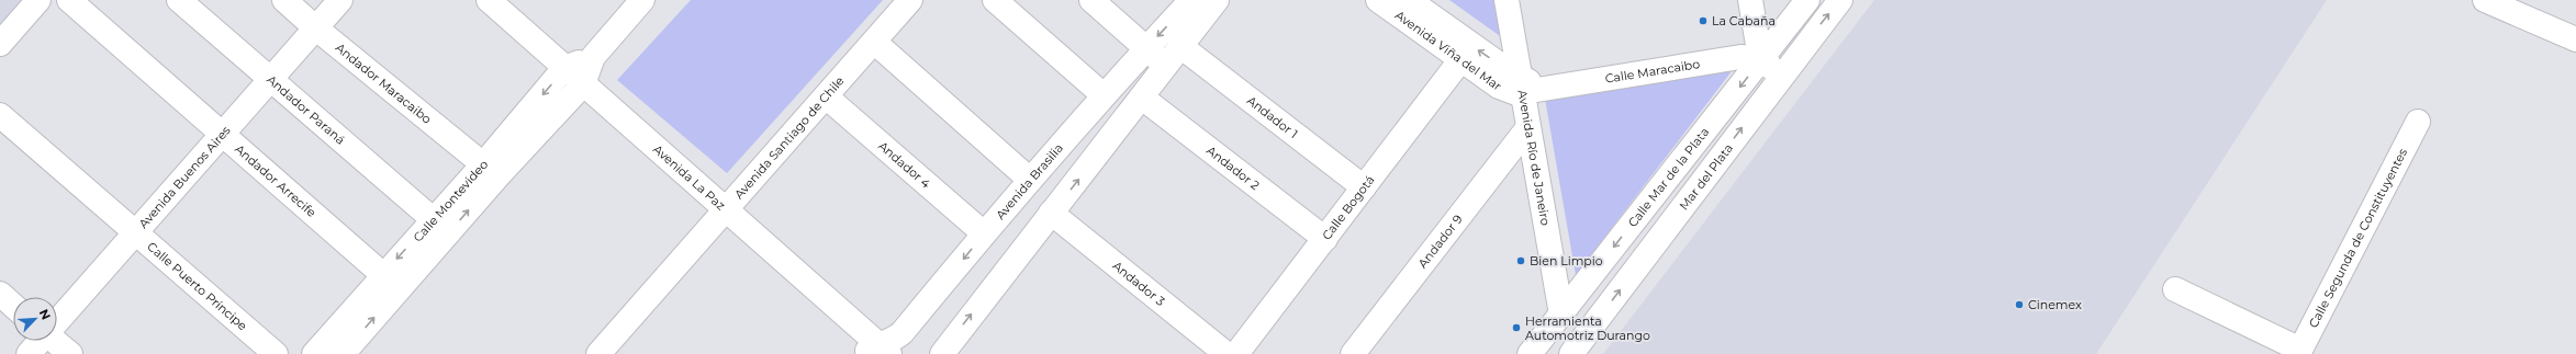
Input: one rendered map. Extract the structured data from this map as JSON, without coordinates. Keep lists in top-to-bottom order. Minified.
{"streets":{"street":["Avenida Viña del Mar","Calle Maracaibo","Andador Maracaibo","Andador Paraná","Andador 1","Avenida Santiago de Chile","Avenida Río de Janeiro","Andador 4","Andador 2","Mar del Plata","Avenida Buenos Aires","Avenida La Paz","Calle Mar de la Plata","Andador Arrecife","Avenida Brasilia","Calle Montevideo","Calle Bogotá","Calle Segunda de Constituyentes","Andador 9","Andador 3","Calle Puerto Príncipe"]},"crossings":[["Avenida Viña del Mar","Calle Maracaibo"],["Avenida Viña del Mar","Avenida Río de Janeiro"],["Avenida Viña del Mar","Calle Bogotá"],["Calle Maracaibo","Avenida Río de Janeiro"],["Calle Maracaibo","Calle Mar de la Plata"],["Andador Maracaibo","Avenida Buenos Aires"],["Andador Maracaibo","Calle Montevideo"],["Andador Paraná","Avenida Buenos Aires"],["Andador Paraná","Calle Montevideo"],["Andador 1","Calle Bogotá"],["Avenida Santiago de Chile","Andador 4"],["Avenida Santiago de Chile","Avenida La Paz"],["Avenida Río de Janeiro","Calle Mar de la Plata"],["Avenida Río de Janeiro","Andador 9"],["Andador 4","Avenida Brasilia"],["Andador 2","Calle Bogotá"],["Avenida Buenos Aires","Andador Arrecife"],["Avenida Buenos Aires","Calle Puerto Príncipe"],["Avenida La Paz","Avenida Brasilia"],["Avenida La Paz","Calle Montevideo"],["Andador Arrecife","Calle Montevideo"]],"one_way":["Mar del Plata","Calle Mar de la Plata"],"places":["La Cabaña","Bien Limpio","Cinemex","Herramienta Automotriz Durango"],"north":"top right"}
